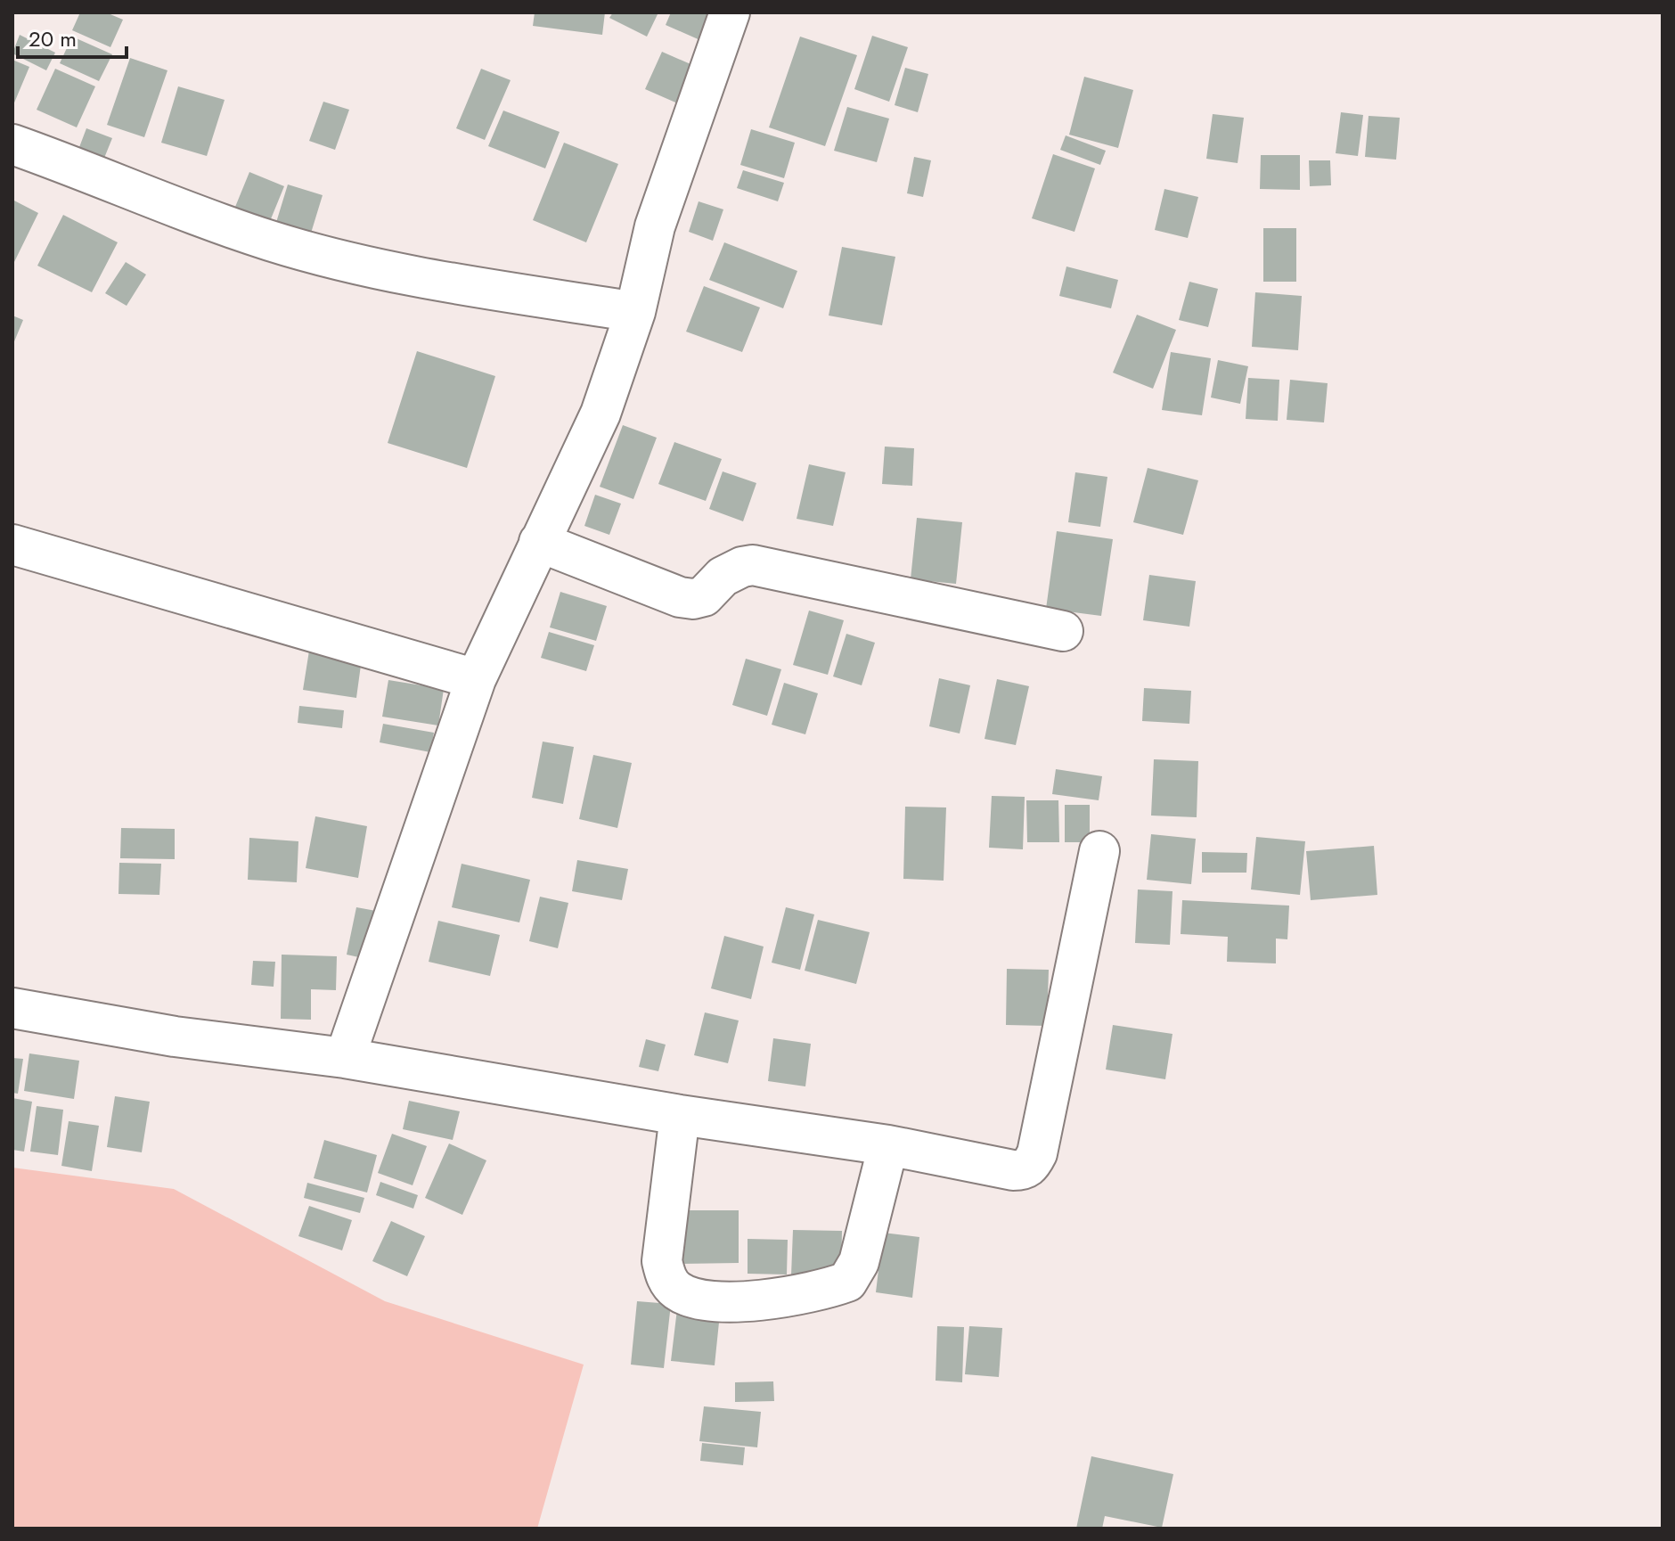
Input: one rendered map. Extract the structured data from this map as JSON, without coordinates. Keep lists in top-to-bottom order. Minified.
{"scale_bar":"20 m"}
